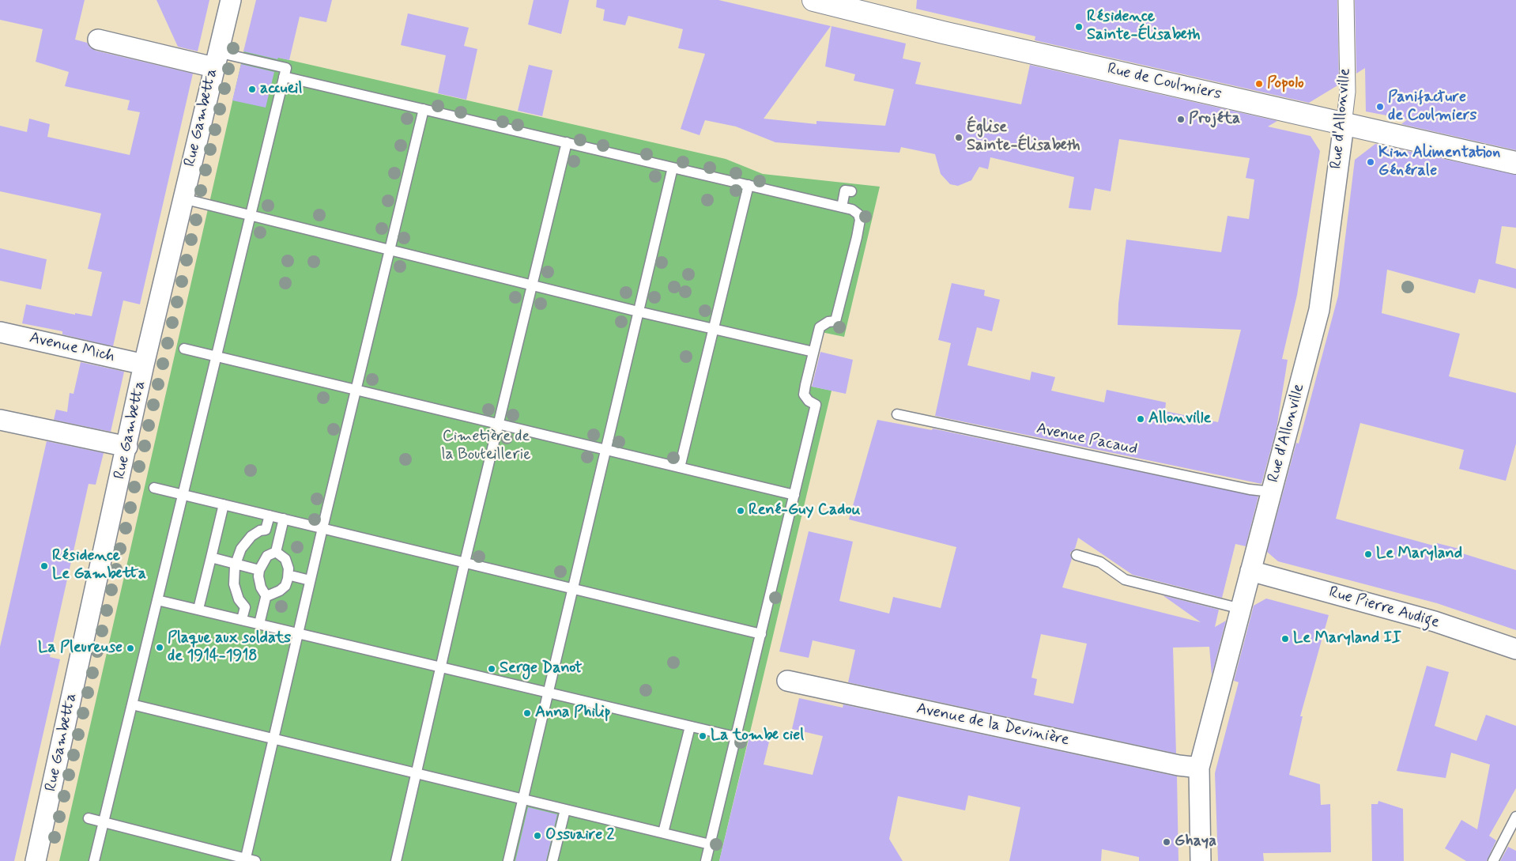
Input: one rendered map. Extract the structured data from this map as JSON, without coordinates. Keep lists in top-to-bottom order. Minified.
{"streets":{"street":["Rue de Coulmiers","Rue Gambetta","Rue d'Allonville","Avenue Mich","Rue Pierre Audige","Avenue de la Devinière"],"lane":["Avenue Pacaud"]},"crossings":[["Rue de Coulmiers","Rue d'Allonville"],["Rue Gambetta","Avenue Mich"],["Rue d'Allonville","Avenue Pacaud"],["Rue d'Allonville","Rue Pierre Audige"],["Rue d'Allonville","Avenue de la Devinière"]],"parks":["Cimetière de la Bouteillerie"],"places":["Résidence Sainte-Élisabeth","Popolo","accueil","Panifacture de Coulmiers","Projéta","Église Sainte-Élisabeth","Kim Alimentation Générale","Allonville","René-Guy Cadou","Le Maryland","Résidence Le Gambetta","Le Maryland II","Plaque aux soldats de 1914-1918","La Pleureuse","Serge Danot","Anna Philip","La tombe ciel","Ossuaire 2","Ghaya"]}
